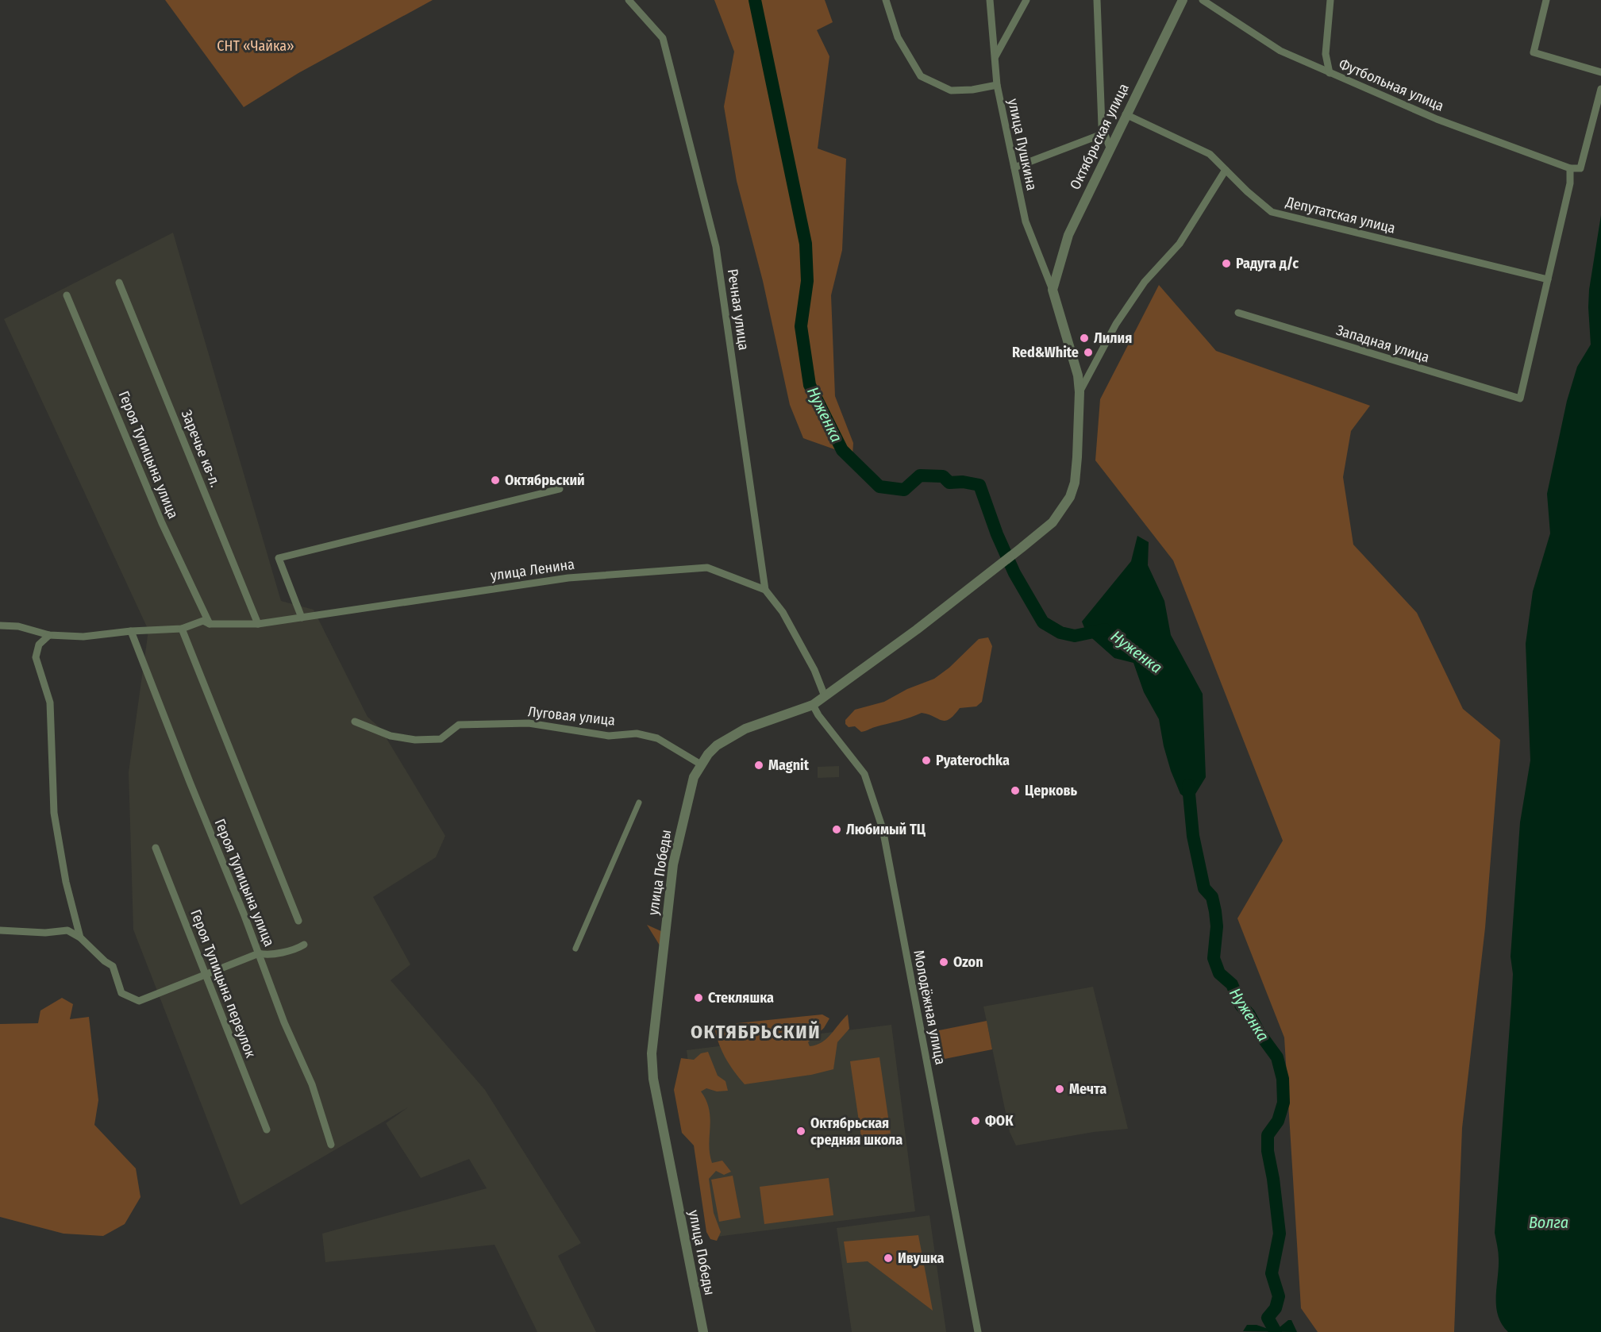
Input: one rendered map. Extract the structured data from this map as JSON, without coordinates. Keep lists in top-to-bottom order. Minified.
{"streets":{"street":["Футбольная улица","Октябрьская улица","улица Пушкина","Депутатская улица","Речная улица","Западная улица","Заречье кв-л.","Героя Тупицына улица","улица Ленина","Луговая улица","улица Победы","Героя Тупицына переулок","Молодёжная улица"]},"crossings":[["Октябрьская улица","улица Пушкина"],["Октябрьская улица","Депутатская улица"],["Октябрьская улица","улица Победы"],["улица Пушкина","улица Победы"],["Депутатская улица","Западная улица"],["Речная улица","улица Ленина"],["Заречье кв-л.","улица Ленина"],["Героя Тупицына улица","улица Ленина"],["Луговая улица","улица Победы"],["улица Победы","Молодёжная улица"]],"districts":["ОКТЯБРЬСКИЙ"],"water":["Нуженка","Волга"],"parks":["СНТ «Чайка»"],"places":["Радуга д/с","Лилия","Red&White","Октябрьский","Pyaterochka","Magnit","Церковь","Любимый ТЦ","Ozon","Стекляшка","Мечта","ФОК","Октябрьская средняя школа","Ивушка"]}
